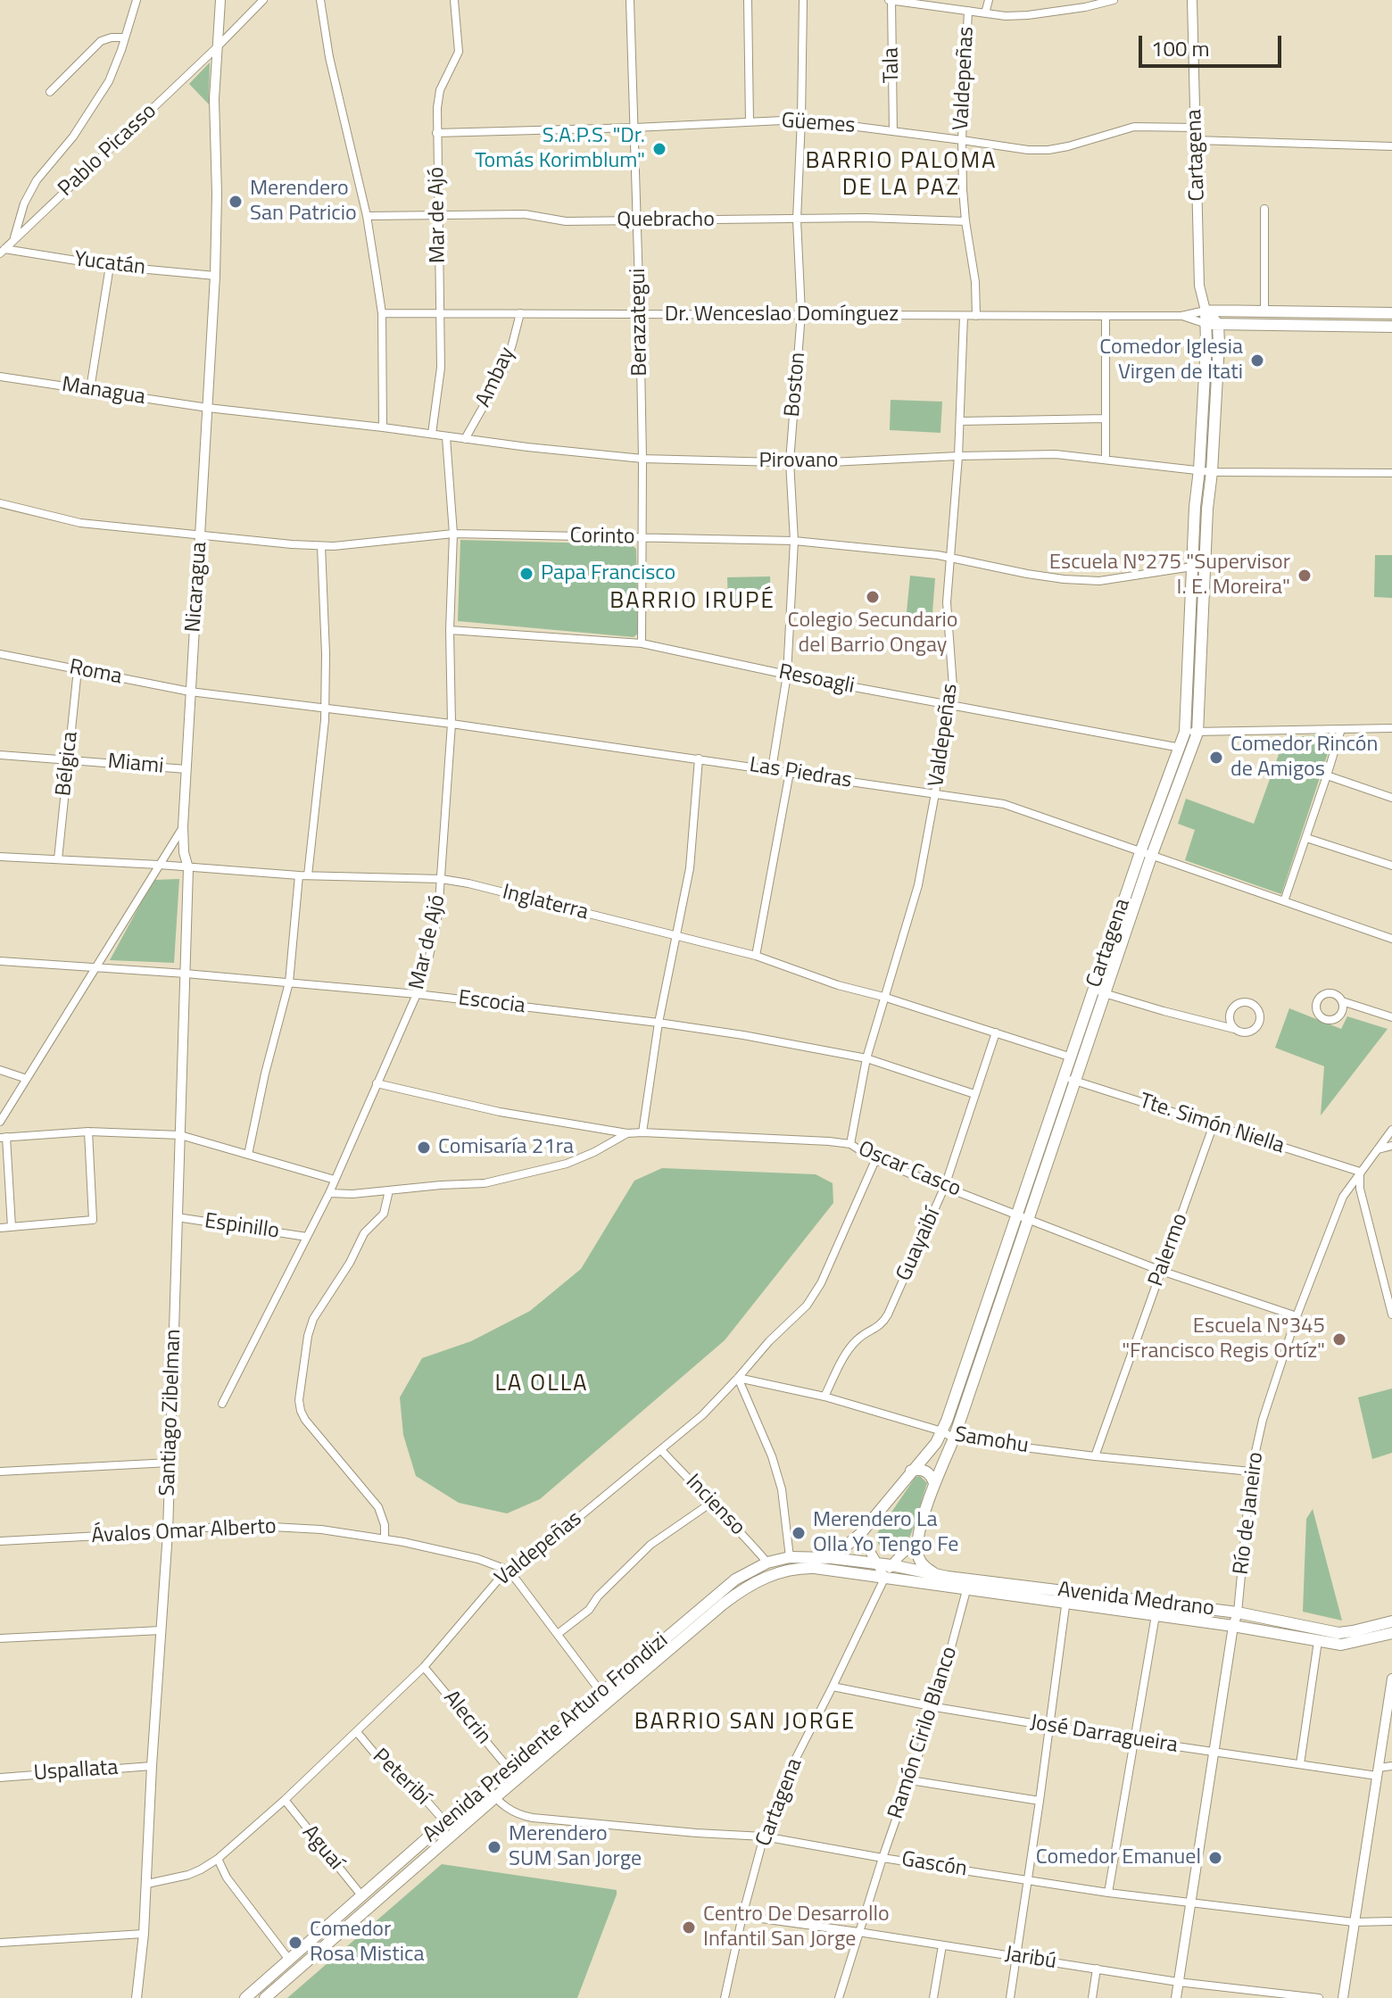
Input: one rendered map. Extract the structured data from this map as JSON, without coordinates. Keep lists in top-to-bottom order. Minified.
{"streets":{"main road":["Cartagena","Avenida Medrano","Avenida Presidente Arturo Frondizi"],"street":["Tala","Valdepeñas","Güemes","Pablo Picasso","Mar de Ajó","Quebracho","Yucatán","Dr. Wenceslao Domínguez","Berazategui","Ambay","Boston","Managua","Pirovano","Corinto","Nicaragua","Roma","Resoagli","Bélgica","Miami","Las Piedras","Inglaterra","Escocia","Tte. Simón Niella","Oscar Casco","Espinillo","Guayaibí","Palermo","Santiago Zibelman","Samohu","Incienso","Río de Janeiro","Ávalos Omar Alberto","Alecrin","Ramón Cirilo Blanco","José Darragueira","Uspallata","Peteribí","Aguaí","Gascón","Jaribú"]},"crossings":[["Tala","Güemes"],["Valdepeñas","Güemes"],["Valdepeñas","Quebracho"],["Valdepeñas","Dr. Wenceslao Domínguez"],["Valdepeñas","Pirovano"],["Valdepeñas","Corinto"],["Valdepeñas","Resoagli"],["Valdepeñas","Las Piedras"],["Valdepeñas","Inglaterra"],["Valdepeñas","Escocia"],["Valdepeñas","Oscar Casco"],["Valdepeñas","Santiago Zibelman"],["Valdepeñas","Samohu"],["Valdepeñas","Incienso"],["Valdepeñas","Ávalos Omar Alberto"],["Valdepeñas","Alecrin"],["Valdepeñas","Peteribí"],["Valdepeñas","Aguaí"],["Güemes","Cartagena"],["Güemes","Mar de Ajó"],["Güemes","Berazategui"],["Güemes","Boston"],["Pablo Picasso","Yucatán"],["Pablo Picasso","Nicaragua"],["Cartagena","Dr. Wenceslao Domínguez"],["Cartagena","Pirovano"],["Cartagena","Corinto"],["Cartagena","Resoagli"],["Cartagena","Las Piedras"],["Cartagena","Inglaterra"],["Cartagena","Tte. Simón Niella"],["Cartagena","Oscar Casco"],["Cartagena","Samohu"],["Cartagena","Avenida Medrano"],["Cartagena","José Darragueira"],["Cartagena","Avenida Presidente Arturo Frondizi"],["Cartagena","Gascón"],["Cartagena","Jaribú"],["Mar de Ajó","Quebracho"],["Mar de Ajó","Dr. Wenceslao Domínguez"],["Mar de Ajó","Pirovano"],["Mar de Ajó","Corinto"],["Mar de Ajó","Resoagli"],["Mar de Ajó","Las Piedras"],["Mar de Ajó","Inglaterra"],["Mar de Ajó","Escocia"],["Mar de Ajó","Oscar Casco"],["Mar de Ajó","Espinillo"],["Quebracho","Berazategui"],["Quebracho","Boston"],["Yucatán","Nicaragua"],["Dr. Wenceslao Domínguez","Berazategui"],["Dr. Wenceslao Domínguez","Ambay"],["Dr. Wenceslao Domínguez","Boston"],["Berazategui","Pirovano"],["Berazategui","Corinto"],["Berazategui","Resoagli"],["Ambay","Pirovano"],["Boston","Pirovano"],["Boston","Corinto"],["Boston","Resoagli"],["Boston","Las Piedras"],["Managua","Pirovano"],["Managua","Nicaragua"],["Pirovano","Nicaragua"],["Corinto","Nicaragua"],["Nicaragua","Roma"],["Nicaragua","Miami"],["Nicaragua","Las Piedras"],["Nicaragua","Inglaterra"],["Nicaragua","Escocia"],["Nicaragua","Santiago Zibelman"],["Roma","Bélgica"],["Roma","Las Piedras"],["Bélgica","Miami"],["Bélgica","Inglaterra"],["Inglaterra","Guayaibí"],["Inglaterra","Santiago Zibelman"],["Escocia","Guayaibí"],["Escocia","Santiago Zibelman"],["Tte. Simón Niella","Palermo"],["Tte. Simón Niella","Río de Janeiro"],["Oscar Casco","Guayaibí"],["Oscar Casco","Palermo"],["Oscar Casco","Río de Janeiro"],["Espinillo","Santiago Zibelman"],["Guayaibí","Samohu"],["Palermo","Samohu"],["Santiago Zibelman","Ávalos Omar Alberto"],["Santiago Zibelman","Uspallata"],["Samohu","Río de Janeiro"],["Incienso","Avenida Presidente Arturo Frondizi"],["Río de Janeiro","Avenida Medrano"],["Río de Janeiro","José Darragueira"],["Río de Janeiro","Gascón"],["Río de Janeiro","Jaribú"],["Avenida Medrano","Ramón Cirilo Blanco"],["Avenida Medrano","Avenida Presidente Arturo Frondizi"],["Alecrin","Avenida Presidente Arturo Frondizi"],["Ramón Cirilo Blanco","José Darragueira"],["Ramón Cirilo Blanco","Gascón"],["Ramón Cirilo Blanco","Jaribú"],["Avenida Presidente Arturo Frondizi","Peteribí"],["Avenida Presidente Arturo Frondizi","Aguaí"],["Avenida Presidente Arturo Frondizi","Gascón"]],"districts":["BARRIO PALOMA DE LA PAZ","BARRIO IRUPÉ","LA OLLA","BARRIO SAN JORGE"],"places":["S.A.P.S. \"Dr. Tomás Korimblum\"","Merendero San Patricio","Comedor Iglesia Virgen de Itati","Papa Francisco","Escuela Nº275 \"Supervisor I. E. Moreira\"","Colegio Secundario del Barrio Ongay","Comedor Rincón de Amigos","Comisaría 21ra","Escuela Nº345 \"Francisco Regis Ortíz\"","Merendero La Olla Yo Tengo Fe","Merendero SUM San Jorge","Comedor Emanuel","Centro De Desarrollo Infantil San Jorge","Comedor Rosa Mistica"],"scale_bar":"100 m"}
